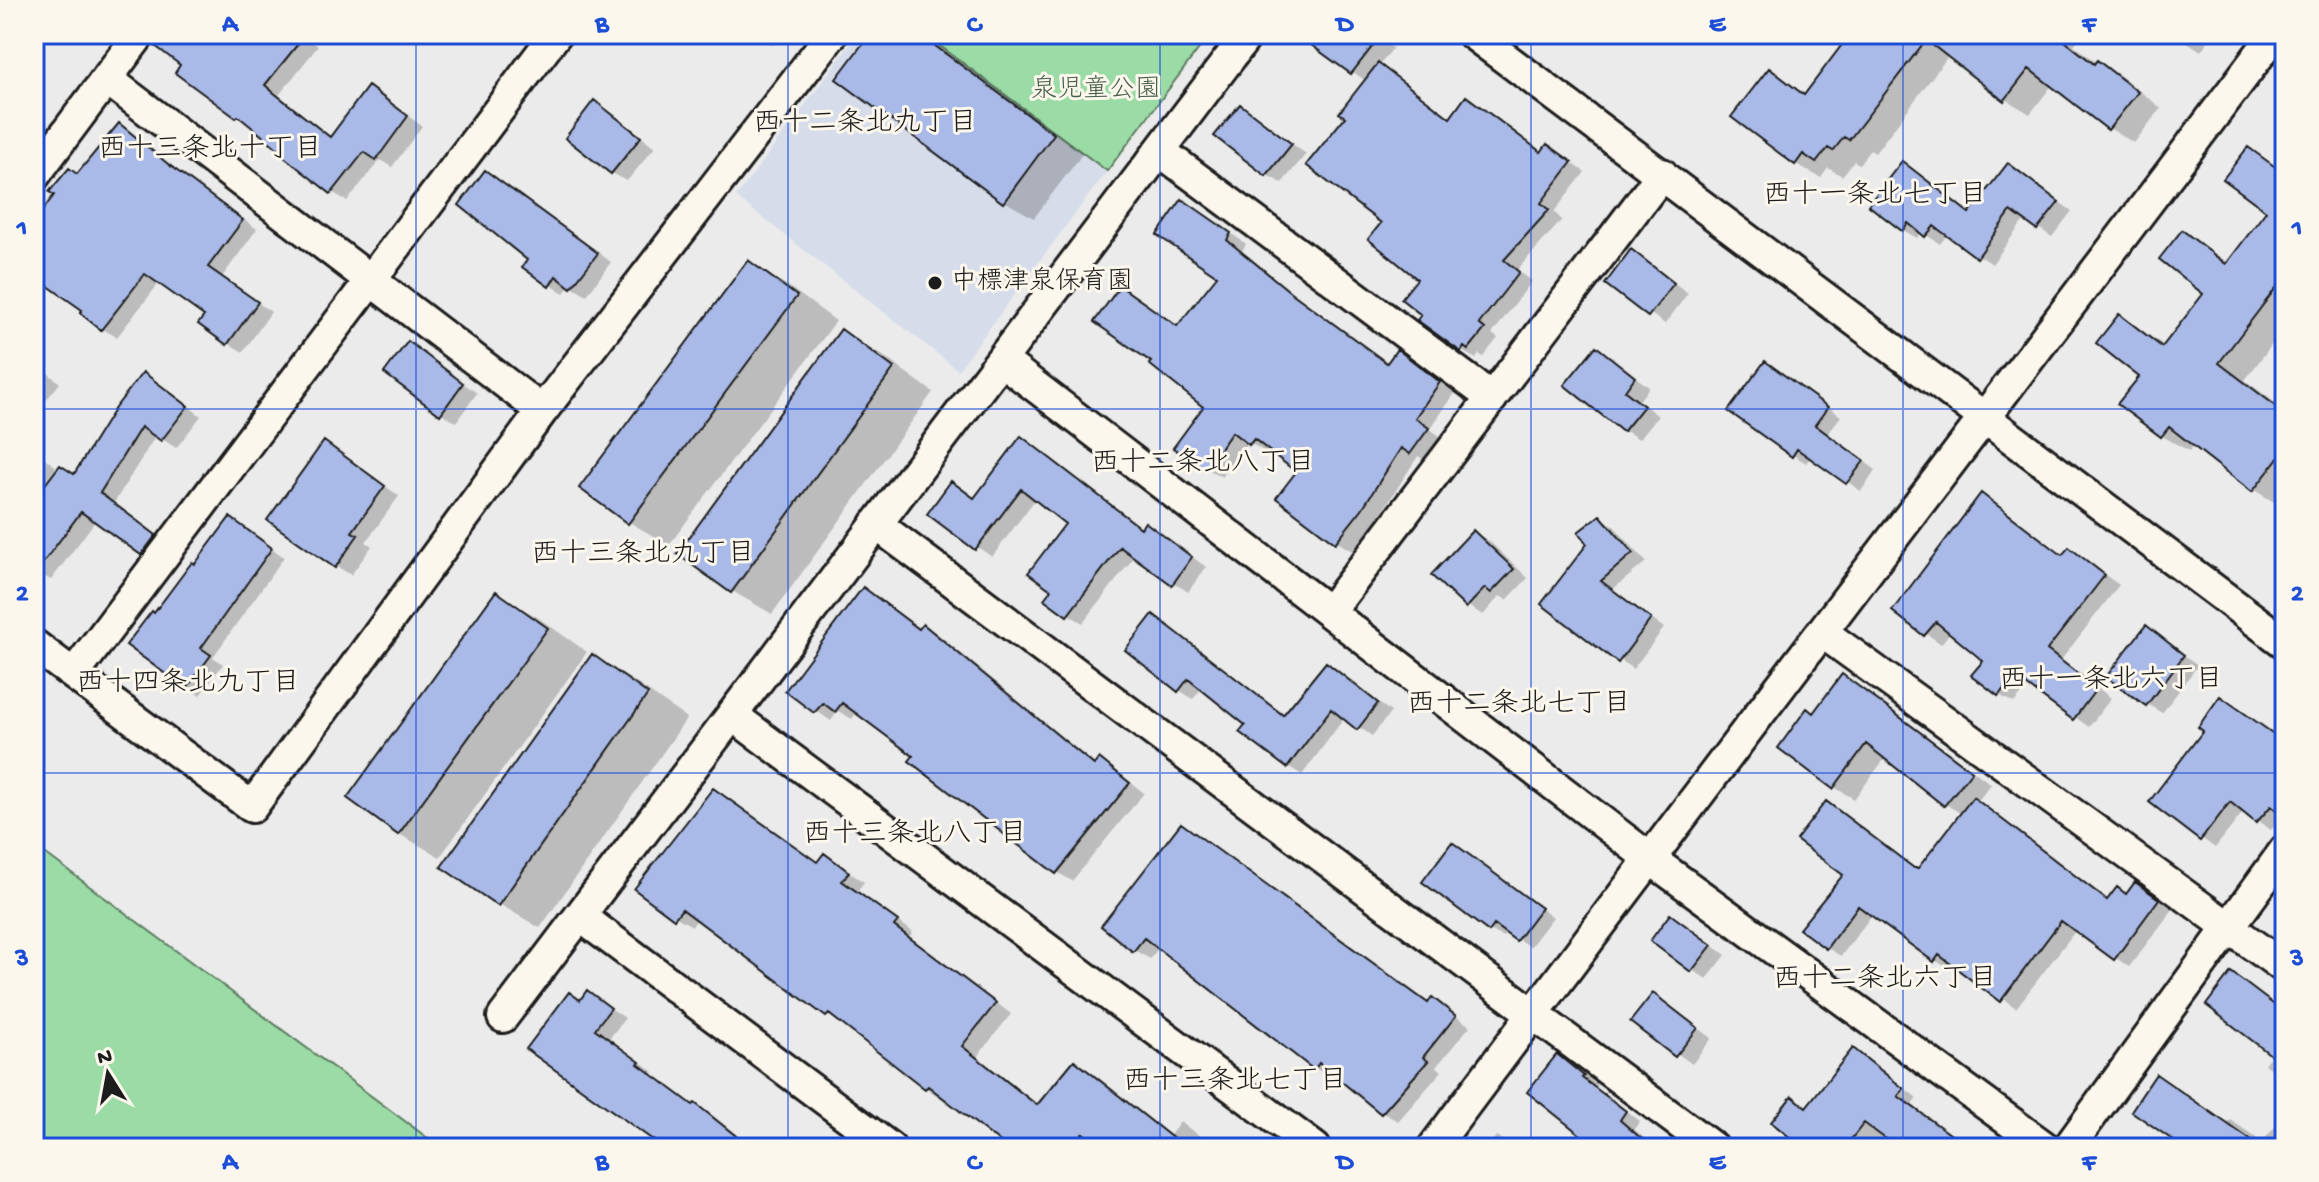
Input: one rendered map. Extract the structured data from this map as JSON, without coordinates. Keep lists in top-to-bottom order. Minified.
{"districts":["西十二条北九丁目","西十三条北十丁目","西十一条北七丁目","西十二条北八丁目","西十三条北九丁目","西十一条北六丁目","西十四条北九丁目","西十二条北七丁目","西十三条北八丁目","西十二条北六丁目","西十三条北七丁目"],"parks":["泉児童公園"],"places":["中標津泉保育園"],"north":"top","grid":{"columns":["A","B","C","D","E","F"],"rows":["1","2","3"]}}
